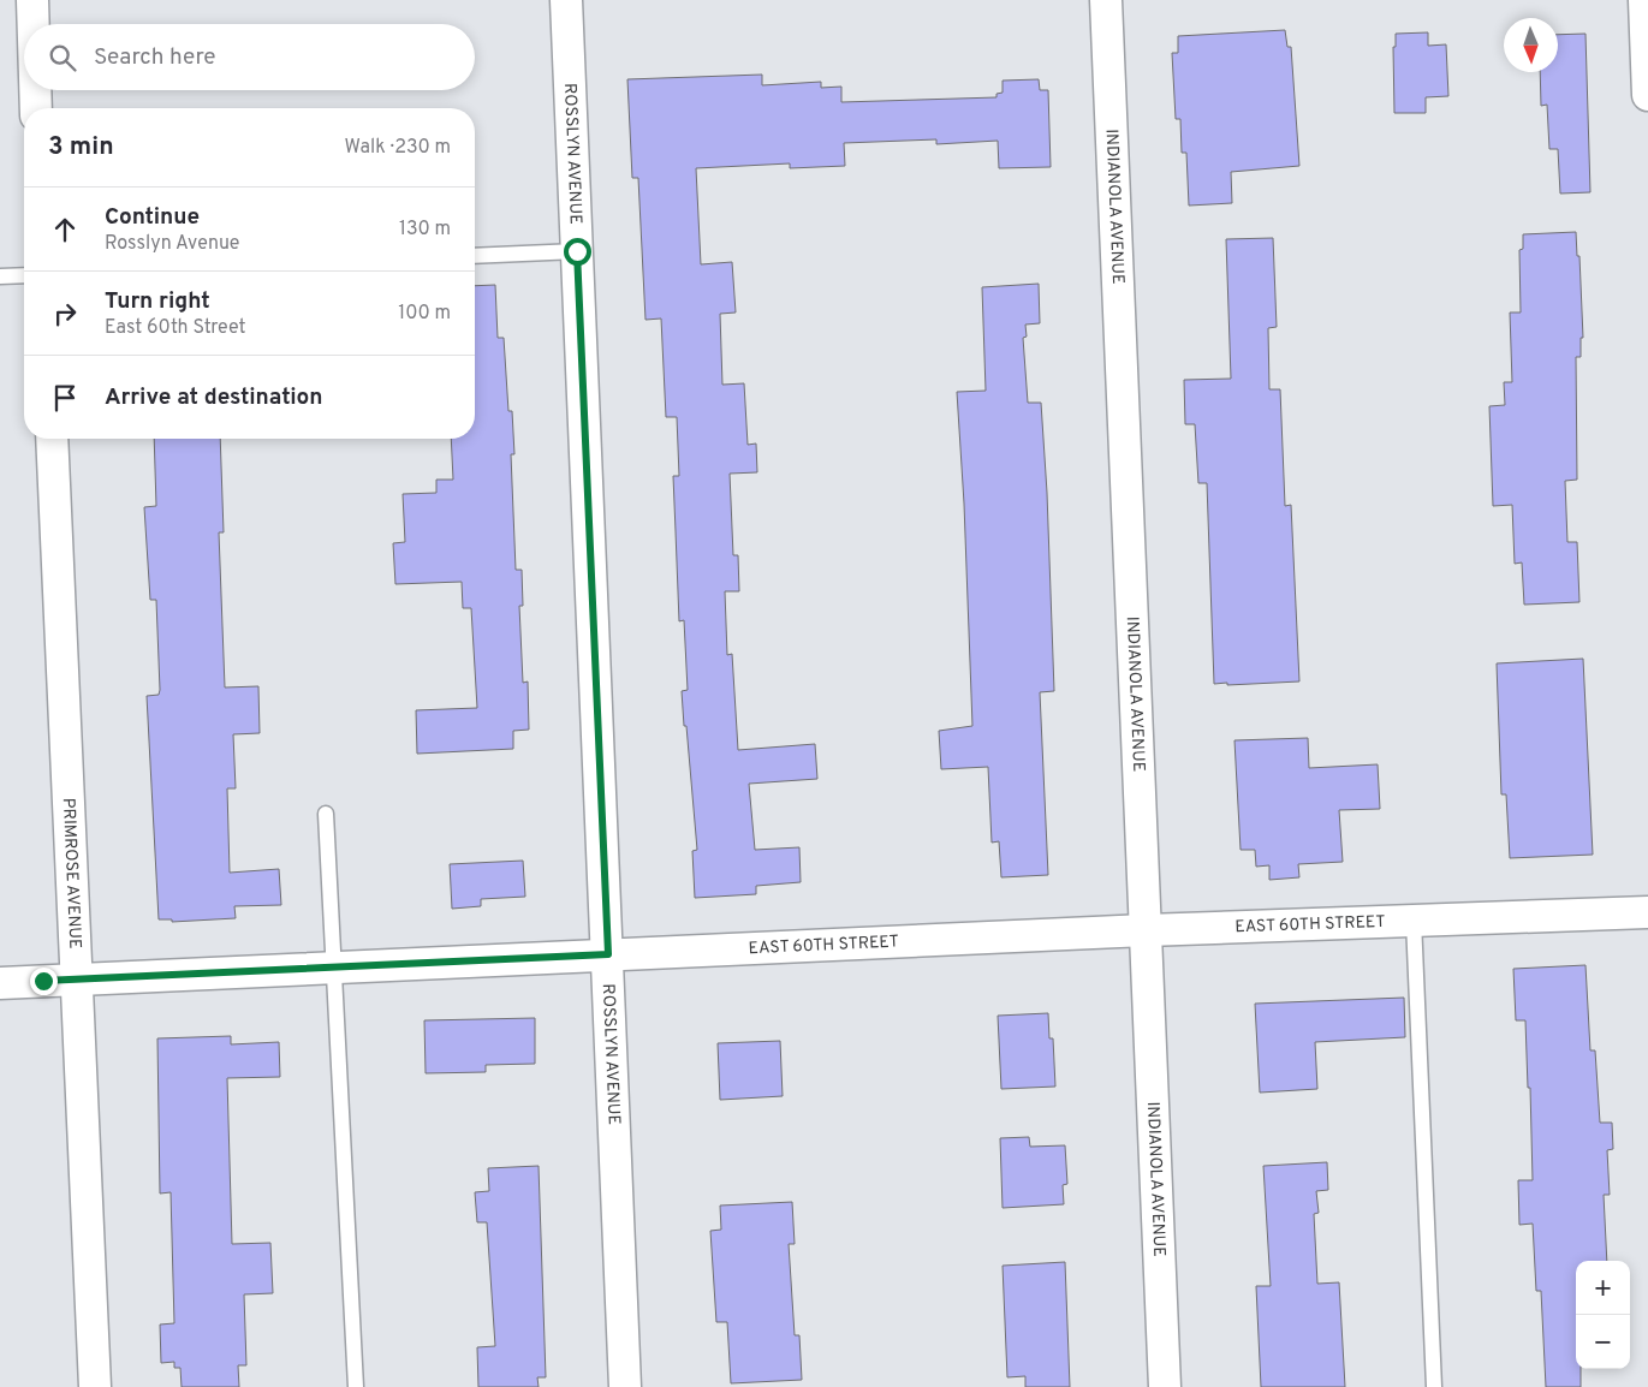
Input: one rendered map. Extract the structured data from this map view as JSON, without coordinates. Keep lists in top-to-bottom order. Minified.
{"streets":{"street":["ROSSLYN AVENUE","INDIANOLA AVENUE","PRIMROSE AVENUE","EAST 60TH STREET"]},"crossings":[["ROSSLYN AVENUE","EAST 60TH STREET"],["INDIANOLA AVENUE","EAST 60TH STREET"],["PRIMROSE AVENUE","EAST 60TH STREET"]],"north":"bottom","page":{"search":"Search here","heading":["3 min","Walk · 230 m"],"list":[["Continue","Rosslyn Avenue","130 m"],["Turn right","East 60th Street","100 m"],"Arrive at destination"],"map_buttons":["+","−"]}}
